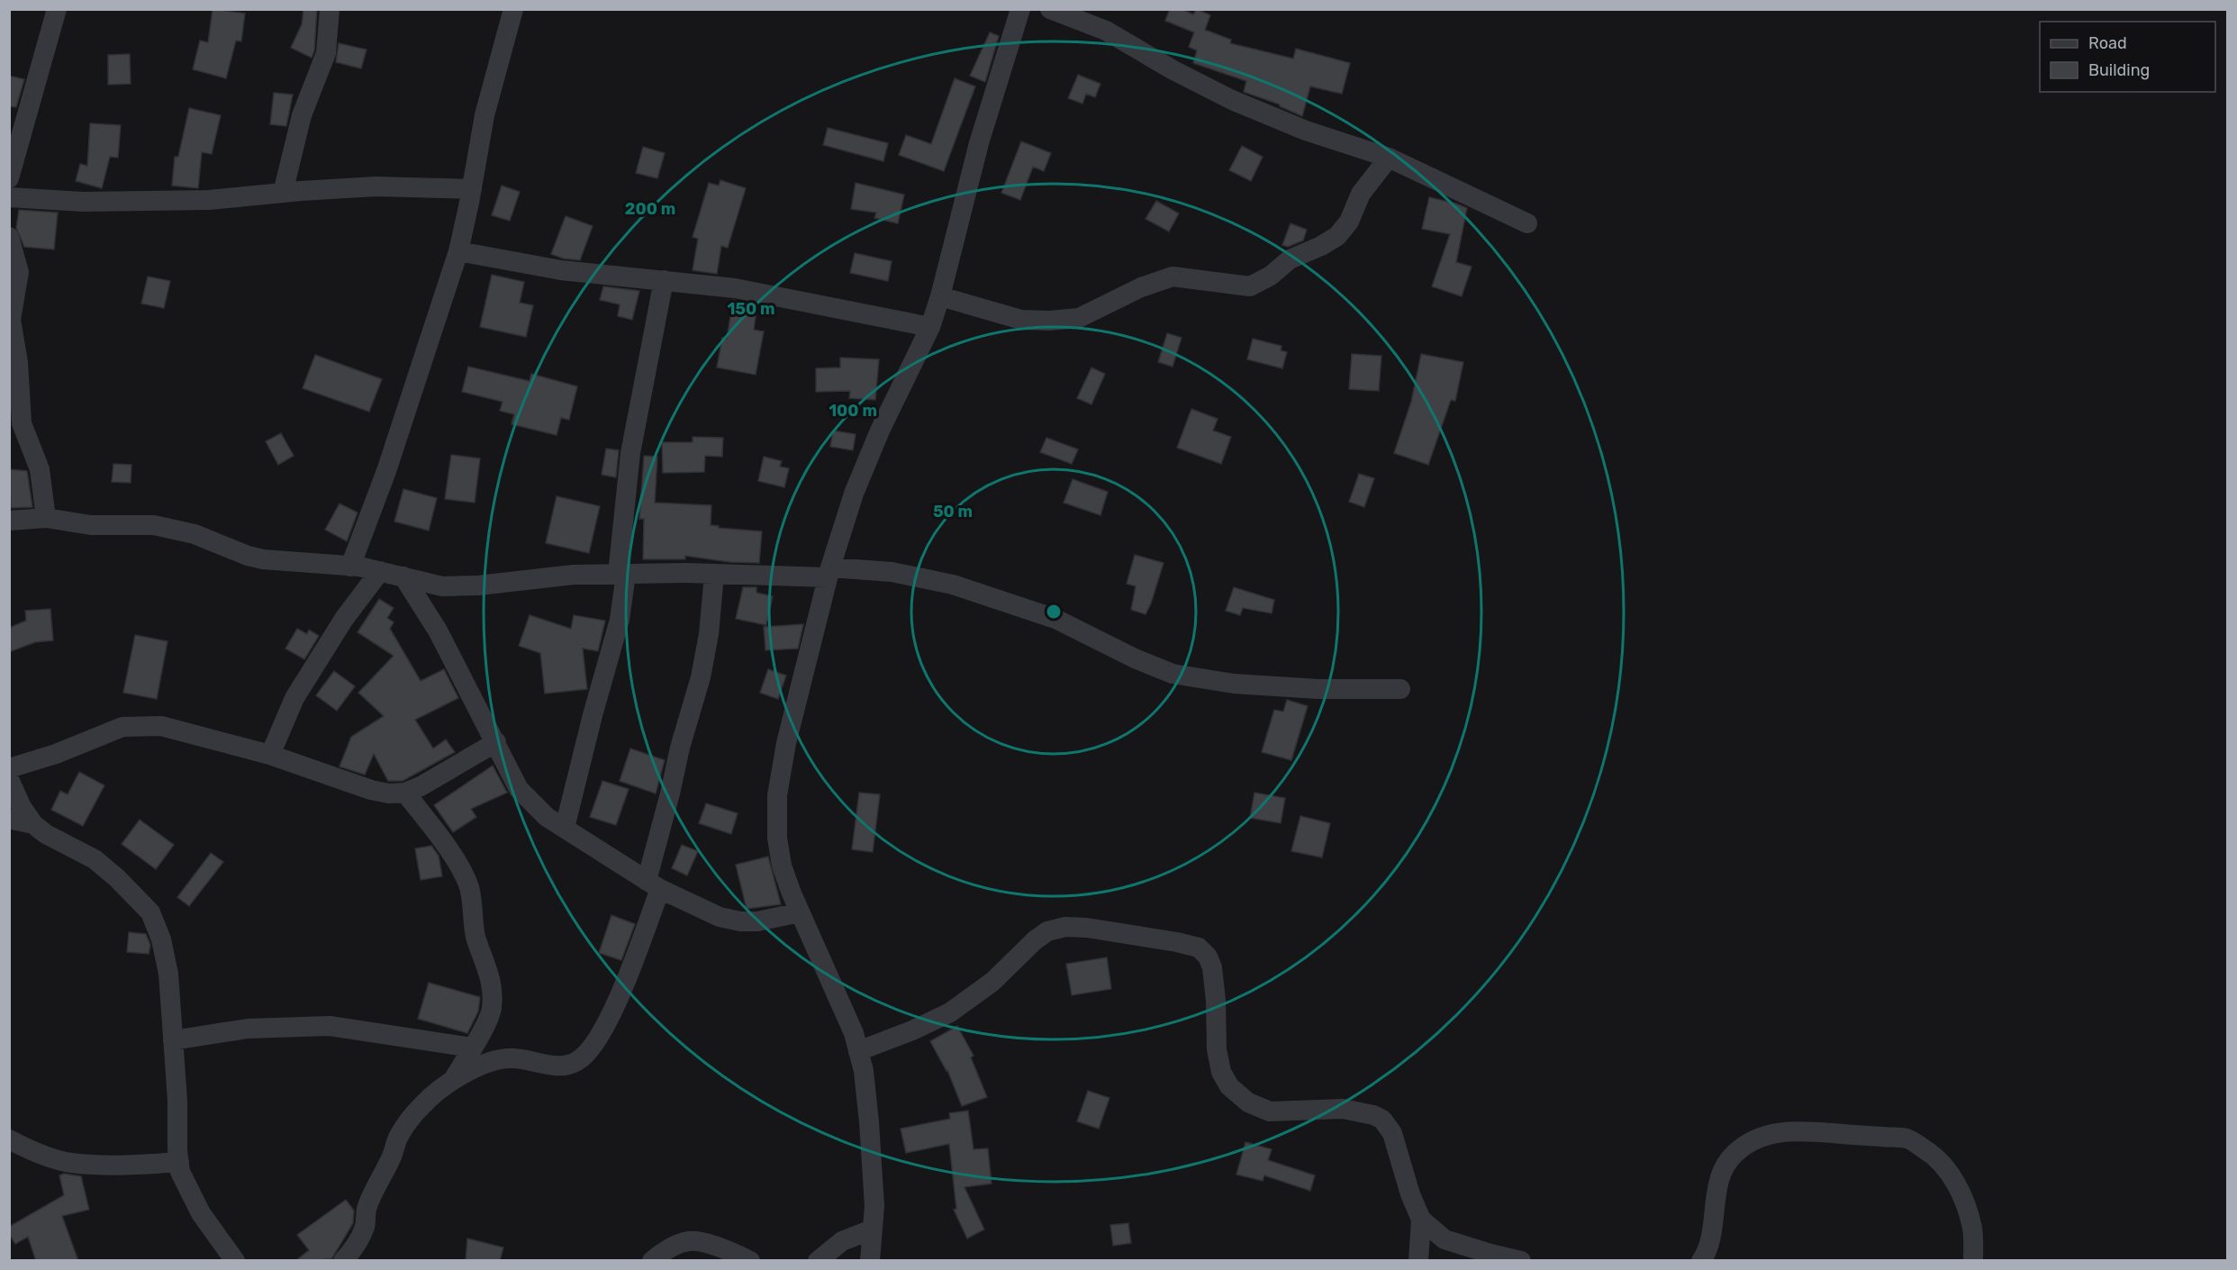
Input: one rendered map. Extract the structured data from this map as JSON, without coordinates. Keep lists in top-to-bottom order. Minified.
{"legend":["Road","Building"],"rings":["200 m","150 m","100 m","50 m"]}
